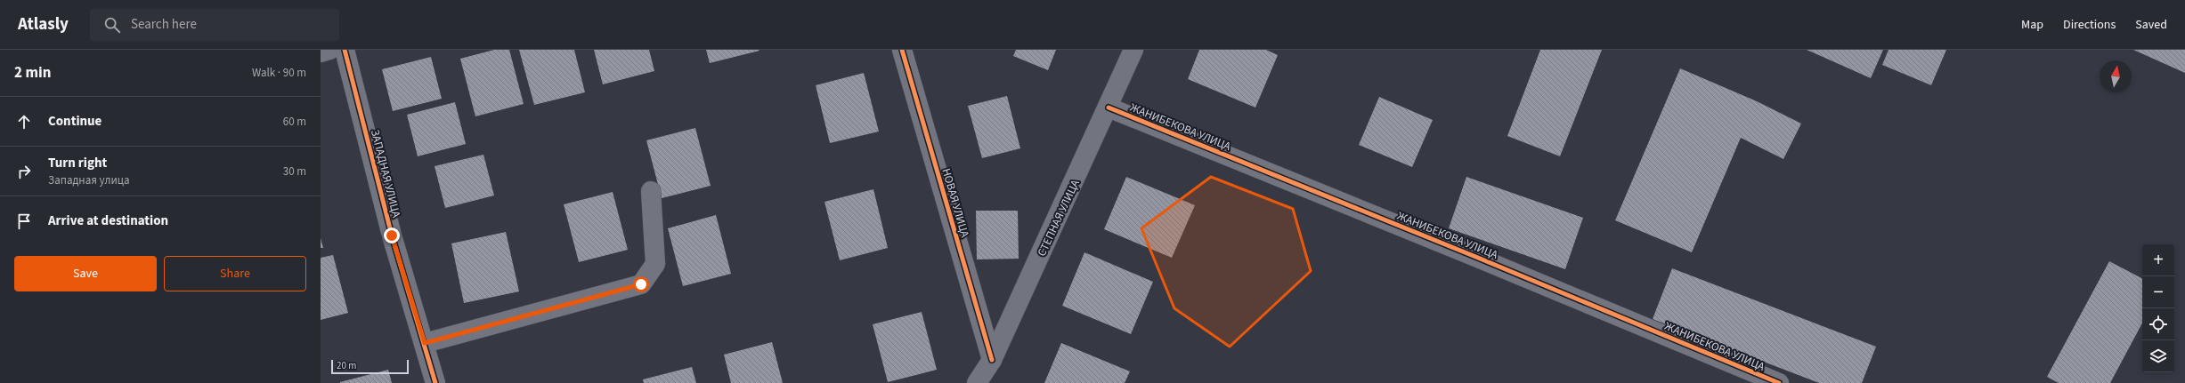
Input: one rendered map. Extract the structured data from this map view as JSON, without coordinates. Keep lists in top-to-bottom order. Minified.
{"streets":{"street":["ЖАНИБЕКОВА УЛИЦА","ЗАПАДНАЯ УЛИЦА","НОВАЯ УЛИЦА","СТЕПНАЯ УЛИЦА"]},"crossings":[["ЖАНИБЕКОВА УЛИЦА","СТЕПНАЯ УЛИЦА"],["НОВАЯ УЛИЦА","СТЕПНАЯ УЛИЦА"]],"scale_bar":"20 m","north":"top","page":{"header":"Atlasly","search":"Search here","nav":["Map","Directions","Saved"],"heading":["2 min","Walk · 90 m"],"list":[["Continue","60 m"],["Turn right","Западная улица","30 m"],"Arrive at destination"],"map_buttons":["+","−"],"buttons":["Save","Share"],"scale":"20 m"}}
